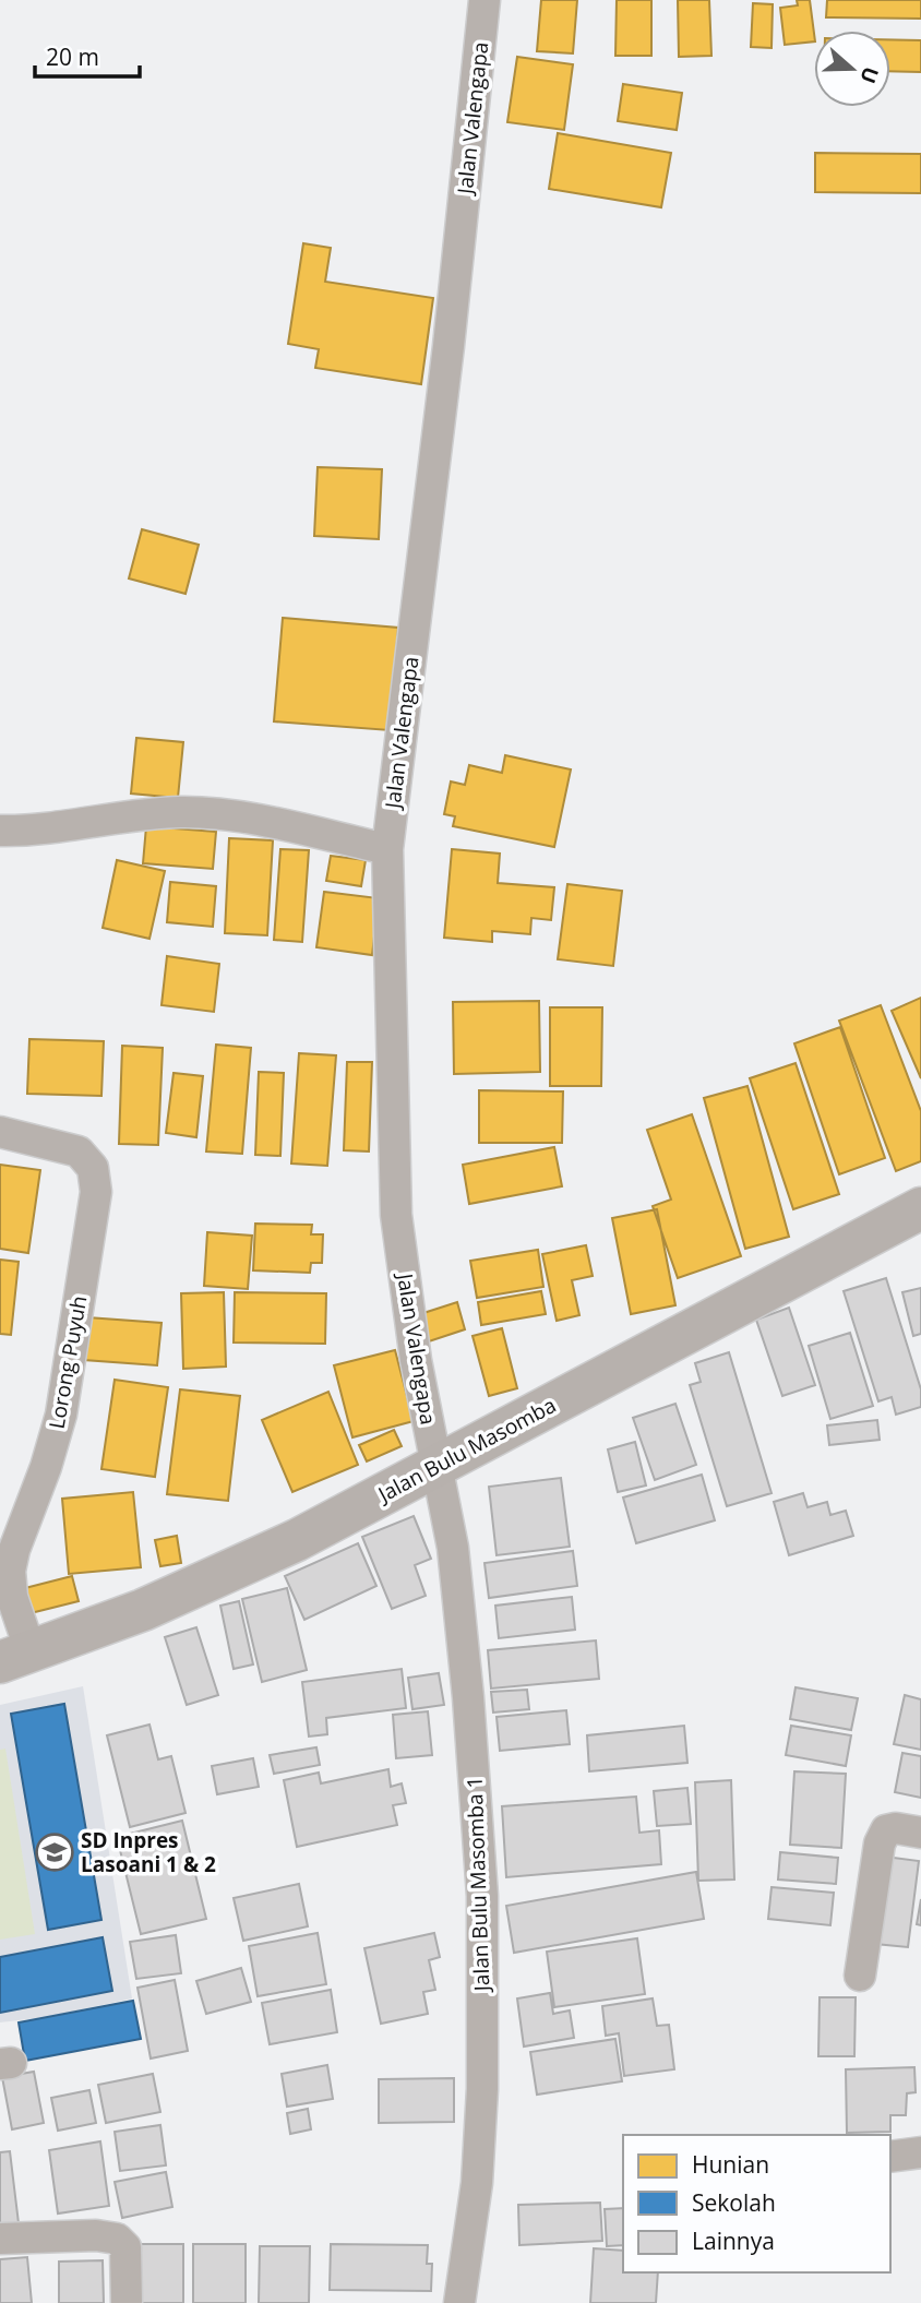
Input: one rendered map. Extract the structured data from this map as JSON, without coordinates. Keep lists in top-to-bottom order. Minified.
{"streets":{"street":["Jalan Valengapa","Lorong Puyuh","Jalan Bulu Masomba","Jalan Bulu Masomba 1"]},"crossings":[["Jalan Valengapa","Jalan Bulu Masomba"],["Jalan Valengapa","Jalan Bulu Masomba 1"],["Lorong Puyuh","Jalan Bulu Masomba"],["Jalan Bulu Masomba","Jalan Bulu Masomba 1"]],"places":{"school or university":["SD Inpres Lasoani 1 & 2"]},"legend":["Hunian","Sekolah","Lainnya"],"scale_bar":"20 m","north":"right"}
